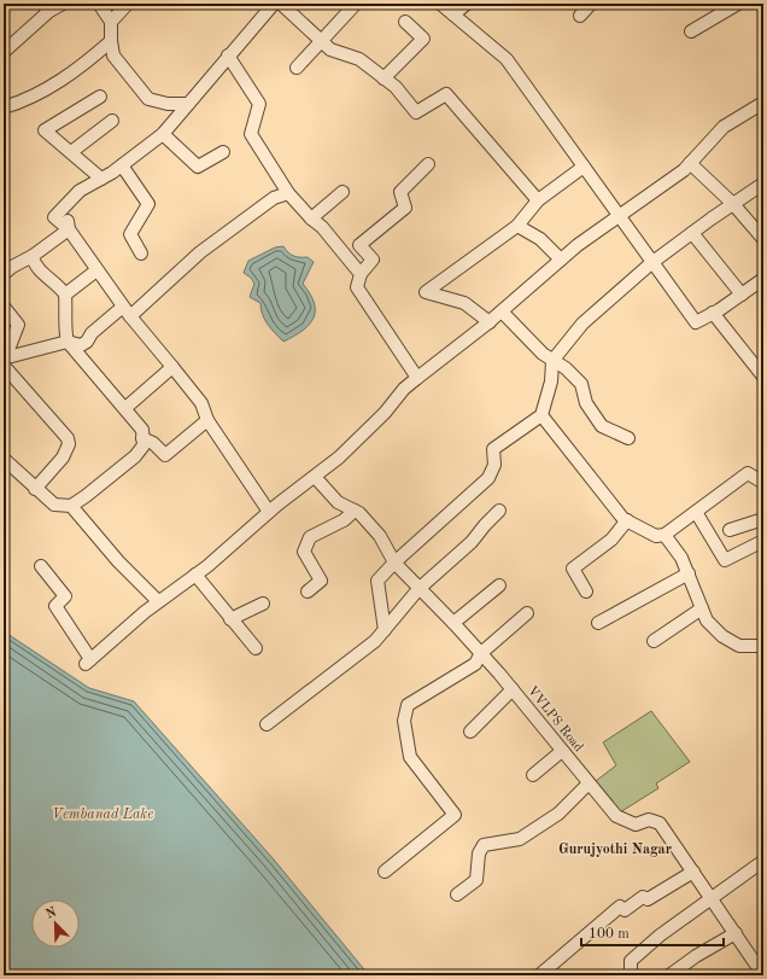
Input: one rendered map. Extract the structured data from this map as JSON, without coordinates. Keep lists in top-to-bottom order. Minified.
{"streets":{"street":["VVLPS Road"]},"districts":["Gurujyothi Nagar"],"water":["Vembanad Lake"],"scale_bar":"100 m","north":"top left"}
